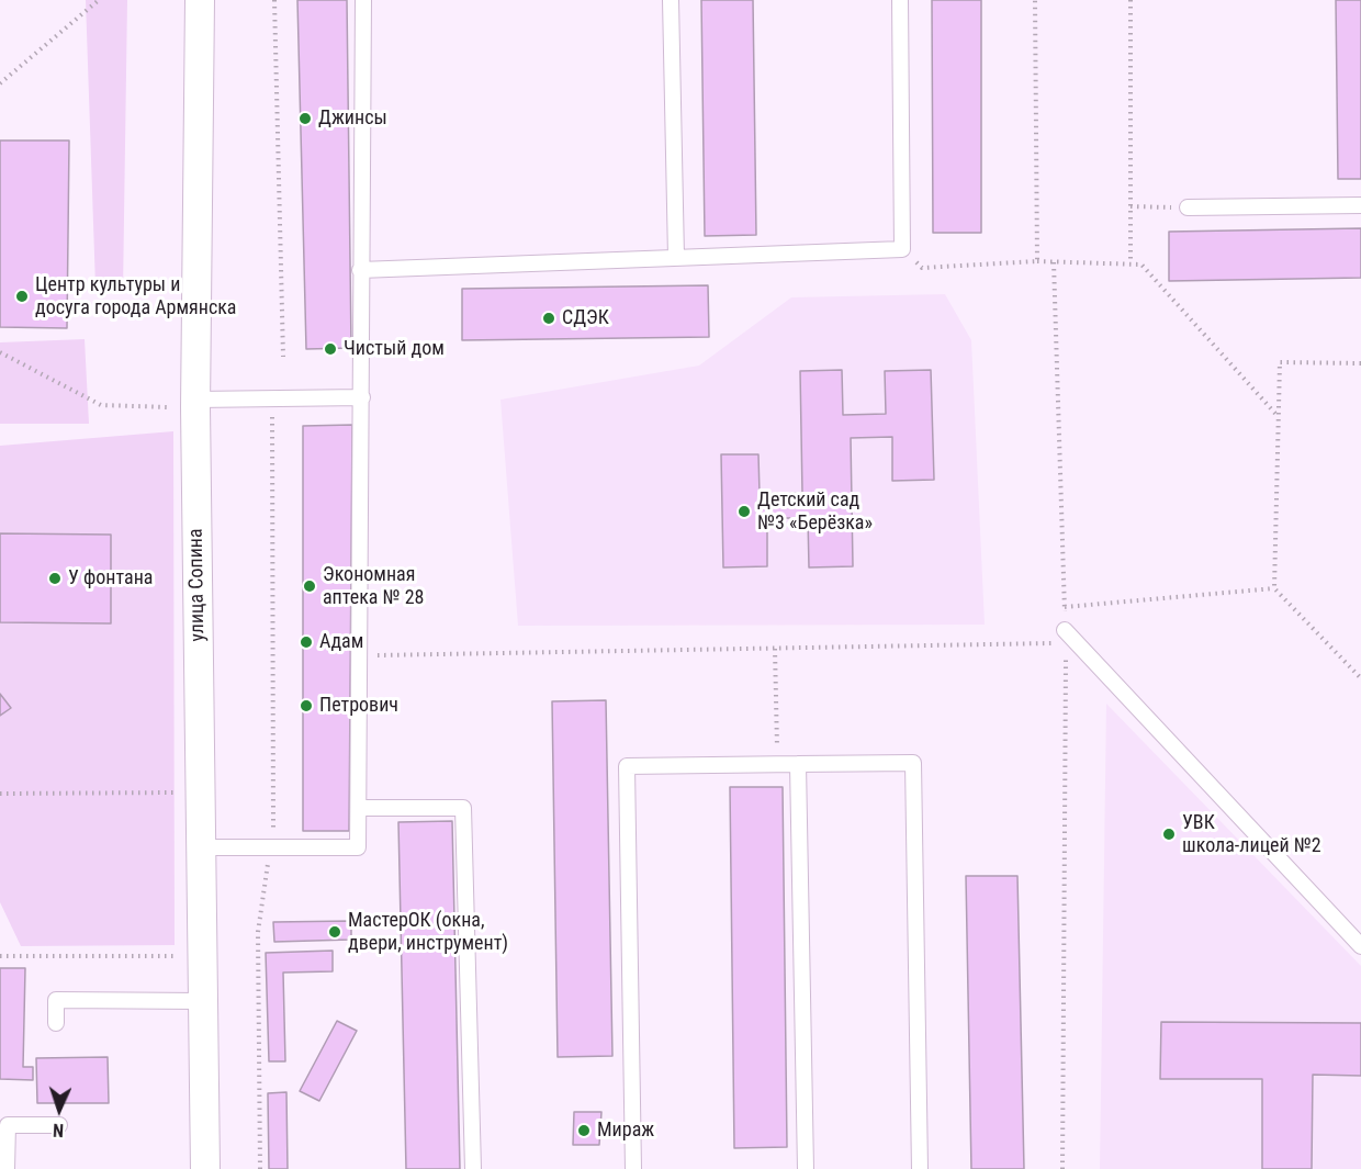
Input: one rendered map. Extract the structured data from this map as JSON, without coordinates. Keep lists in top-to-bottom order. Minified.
{"streets":{"street":["улица Сопина"]},"places":["Джинсы","Центр культуры и досуга города Армянска","СДЭК","Чистый дом","Детский сад №3 «Берёзка»","У фонтана","Экономная аптека № 28","Адам","Петрович","УВК школа-лицей №2","МастерОК (окна, двери, инструмент)","Мираж"],"north":"bottom"}
